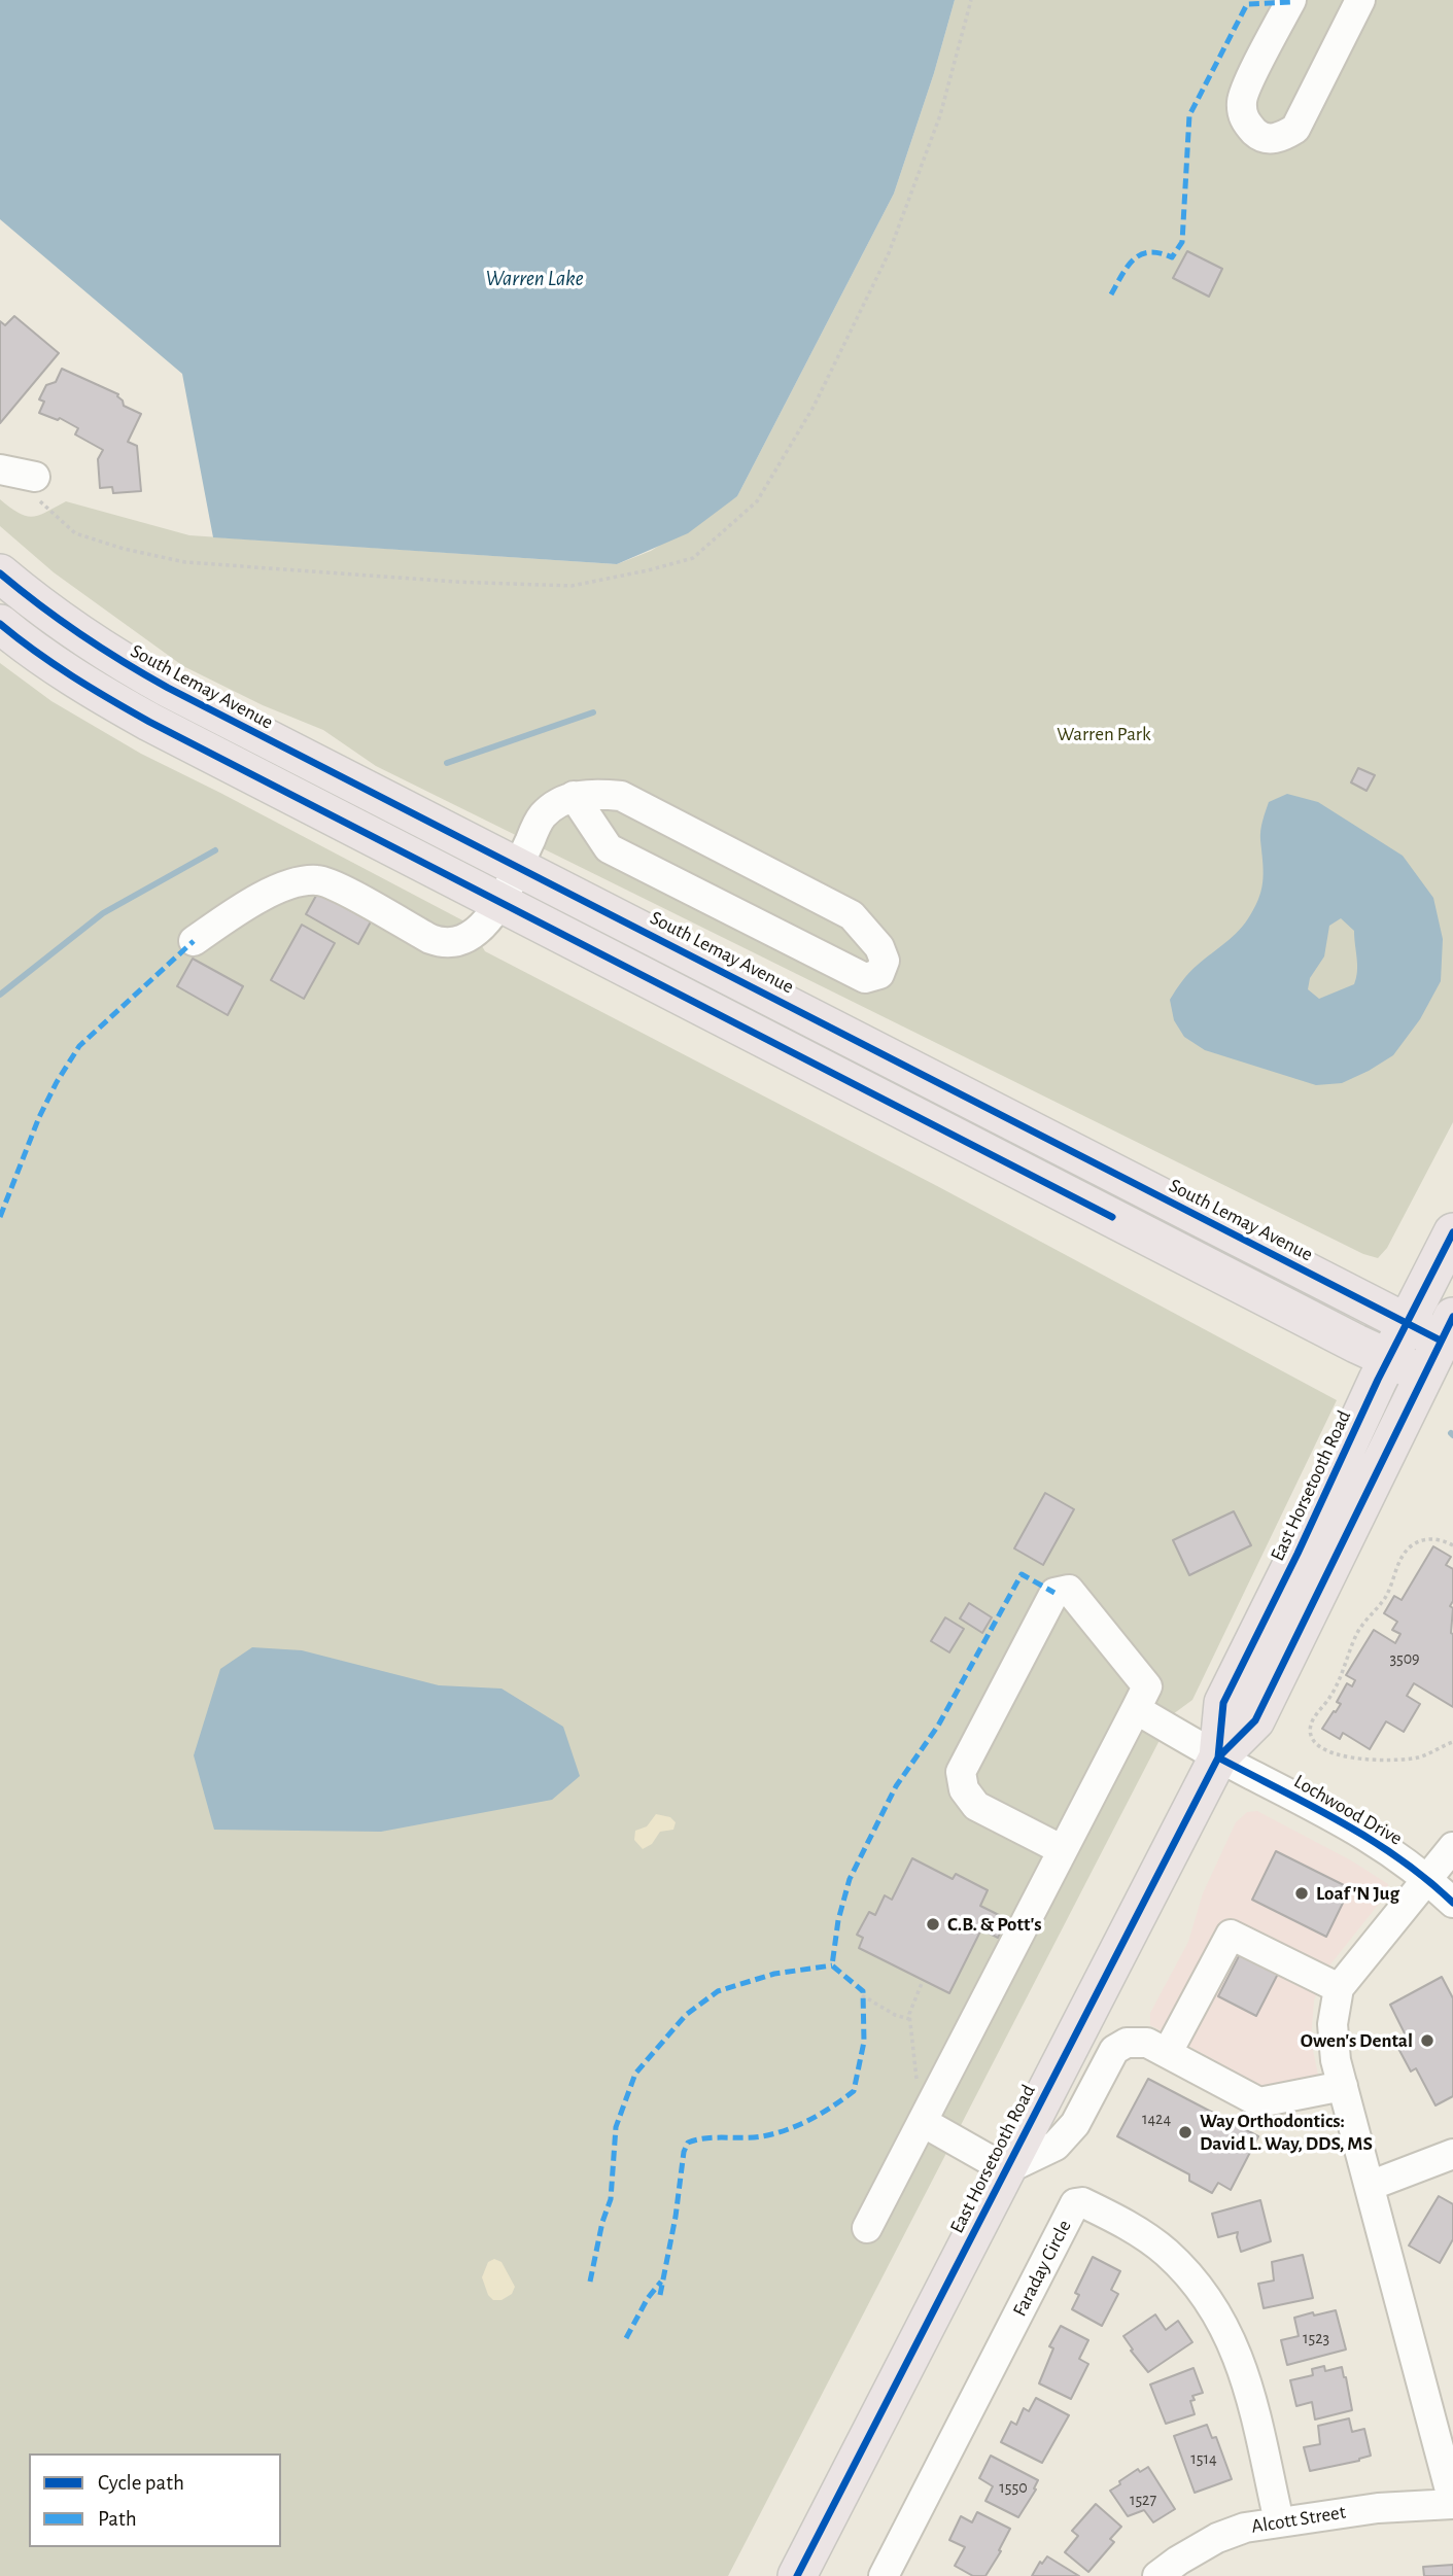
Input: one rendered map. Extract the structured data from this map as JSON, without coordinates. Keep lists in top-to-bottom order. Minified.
{"streets":{"main road":["South Lemay Avenue","East Horsetooth Road"],"street":["Lochwood Drive","Faraday Circle","Alcott Street"]},"crossings":[["South Lemay Avenue","East Horsetooth Road"],["East Horsetooth Road","Lochwood Drive"],["Faraday Circle","Alcott Street"]],"water":["Warren Lake"],"parks":["Warren Park"],"places":["Loaf 'N Jug","C.B. & Pott's","Owen's Dental","Way Orthodontics: David L. Way, DDS, MS"],"house_numbers":["3509","1424","1523","1514","1550","1527"],"legend":["Cycle path","Path"]}
